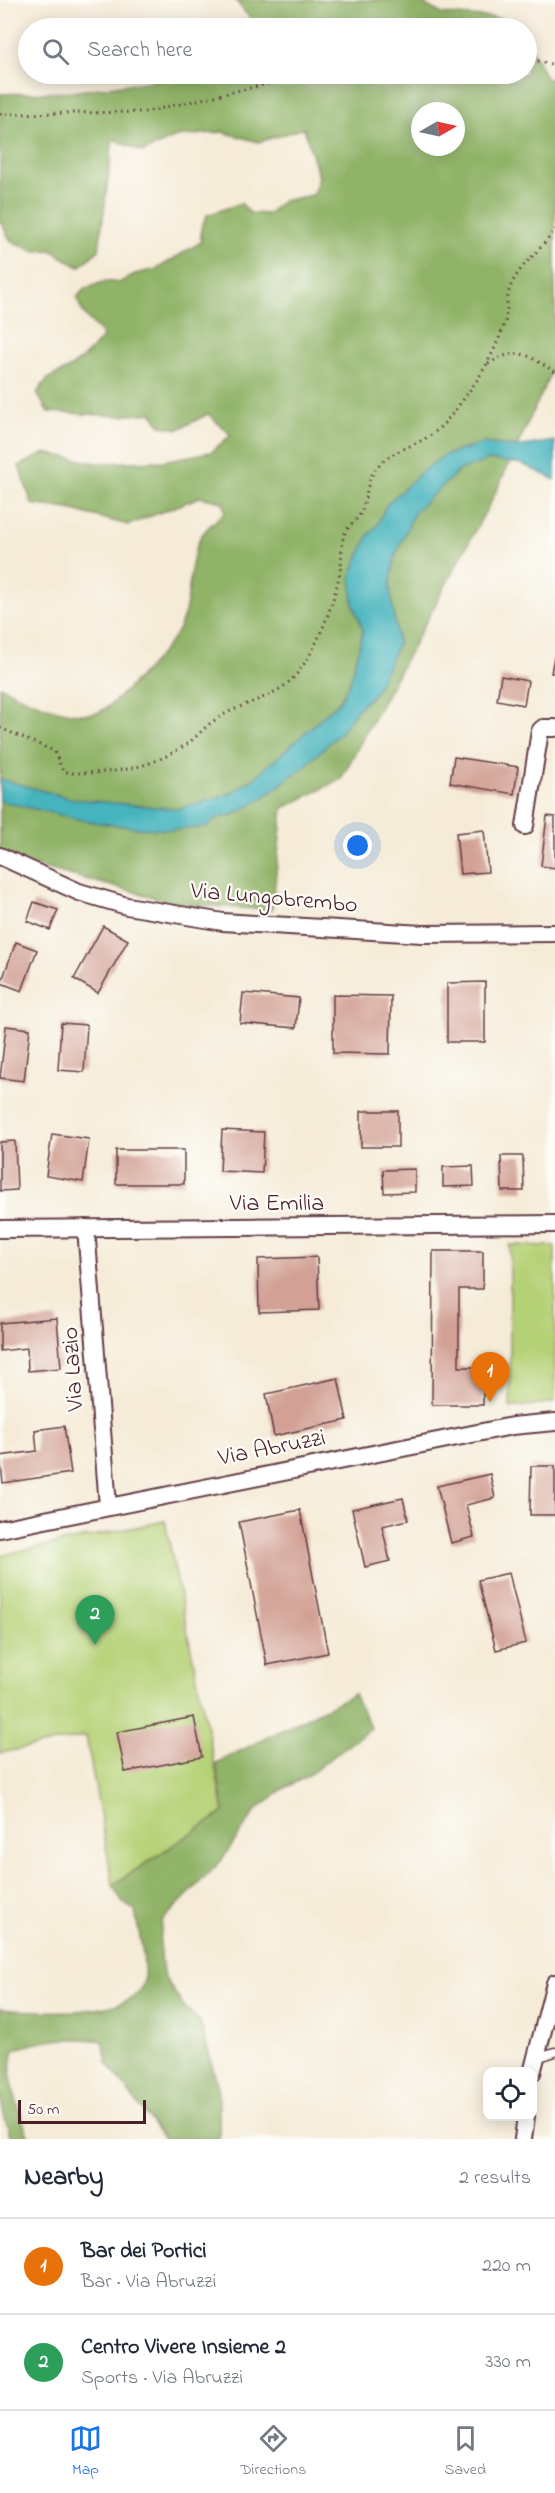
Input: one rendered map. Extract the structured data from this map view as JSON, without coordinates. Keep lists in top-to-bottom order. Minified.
{"streets":{"street":["Via Lungobrembo","Via Emilia","Via Lazio","Via Abruzzi"]},"crossings":[["Via Emilia","Via Lazio"],["Via Lazio","Via Abruzzi"]],"scale_bar":"50 m","north":"right","page":{"search":"Search here","pins":["1","2"],"scale":"50 m","heading":["Nearby","2 results"],"list":[{"mark":"1","name":"Bar dei Portici","note":"Bar · Via Abruzzi","value":"220 m"},{"mark":"2","name":"Centro Vivere Insieme 2","note":"Sports · Via Abruzzi","value":"330 m"}],"nav":["Map","Directions","Saved"]}}
